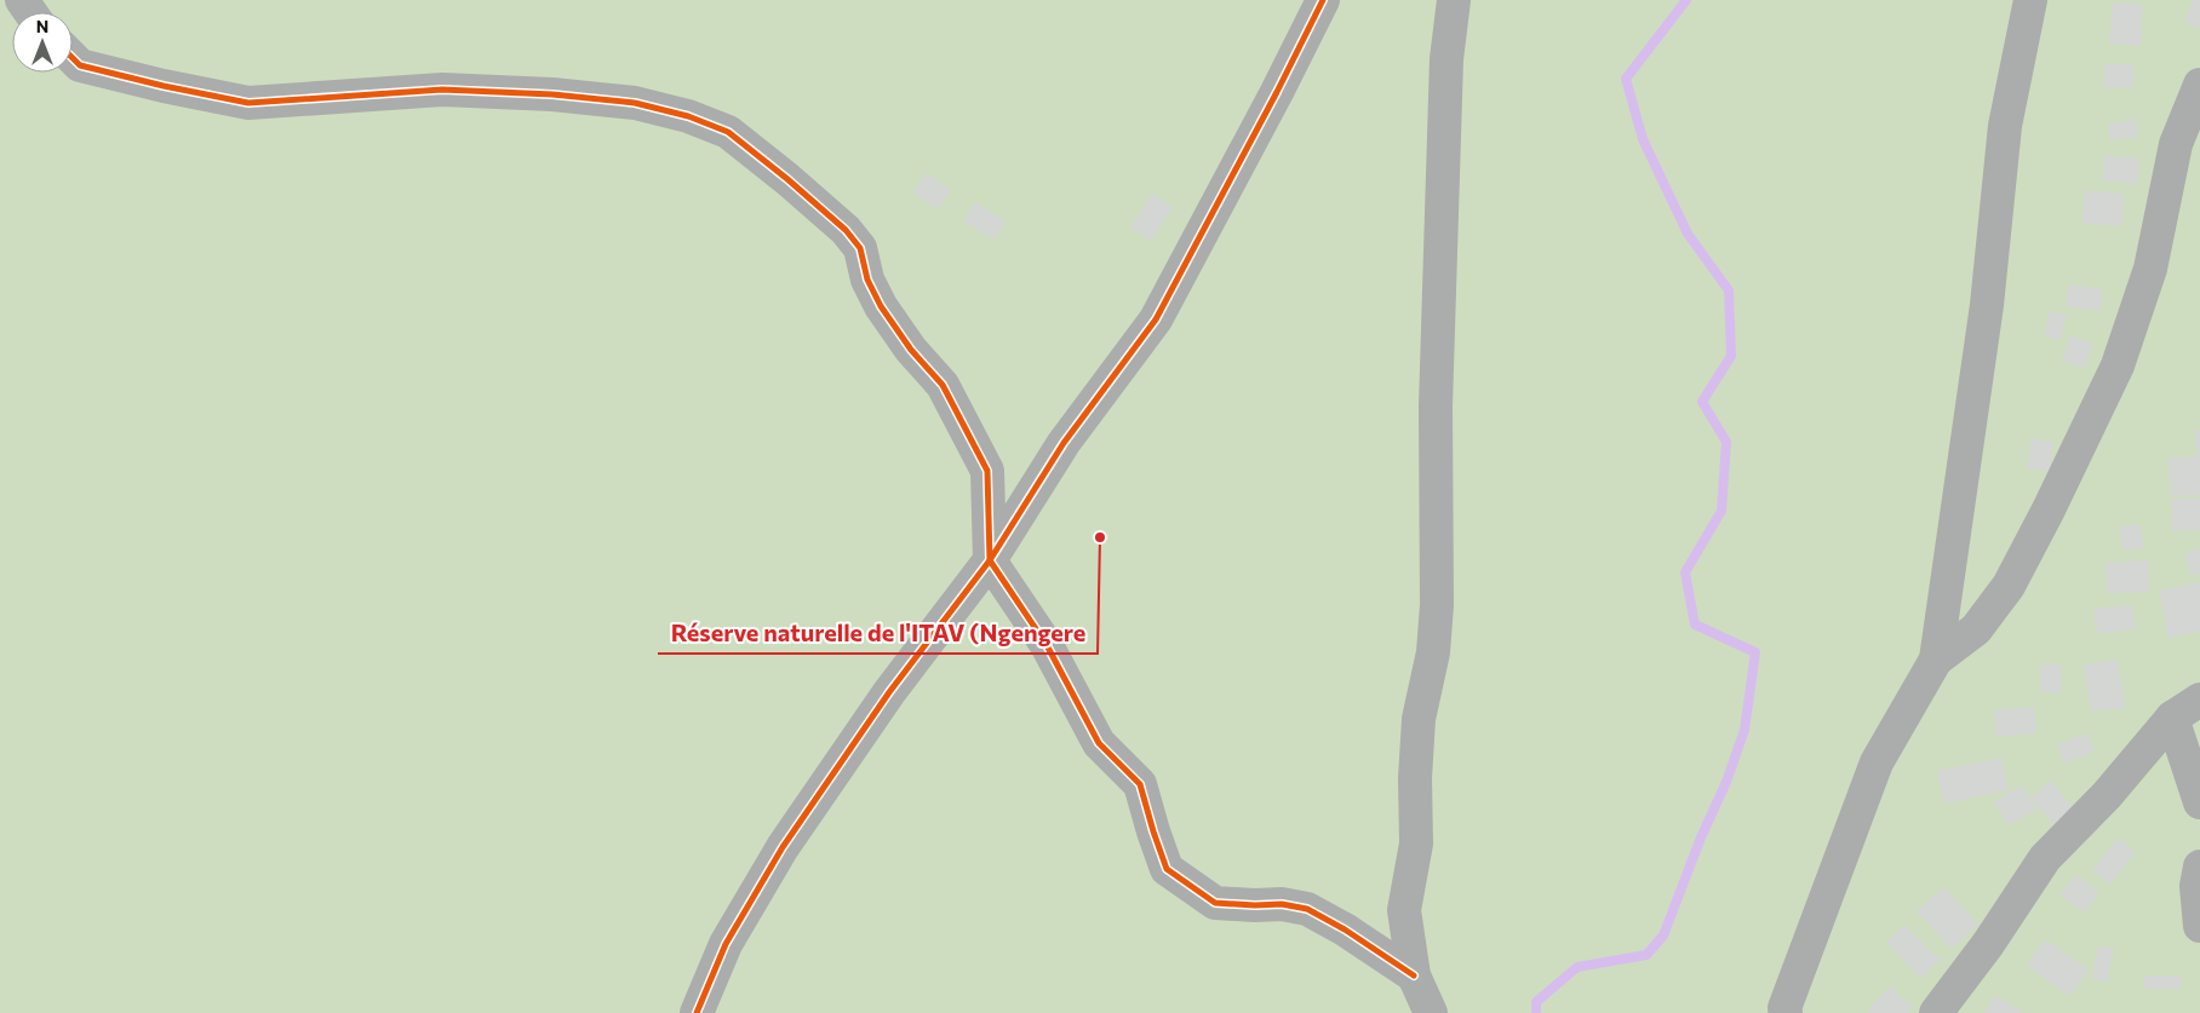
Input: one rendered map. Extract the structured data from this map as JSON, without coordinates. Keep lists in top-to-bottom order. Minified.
{"places":["Réserve naturelle de l'ITAV (Ngengere"],"north":"top"}
